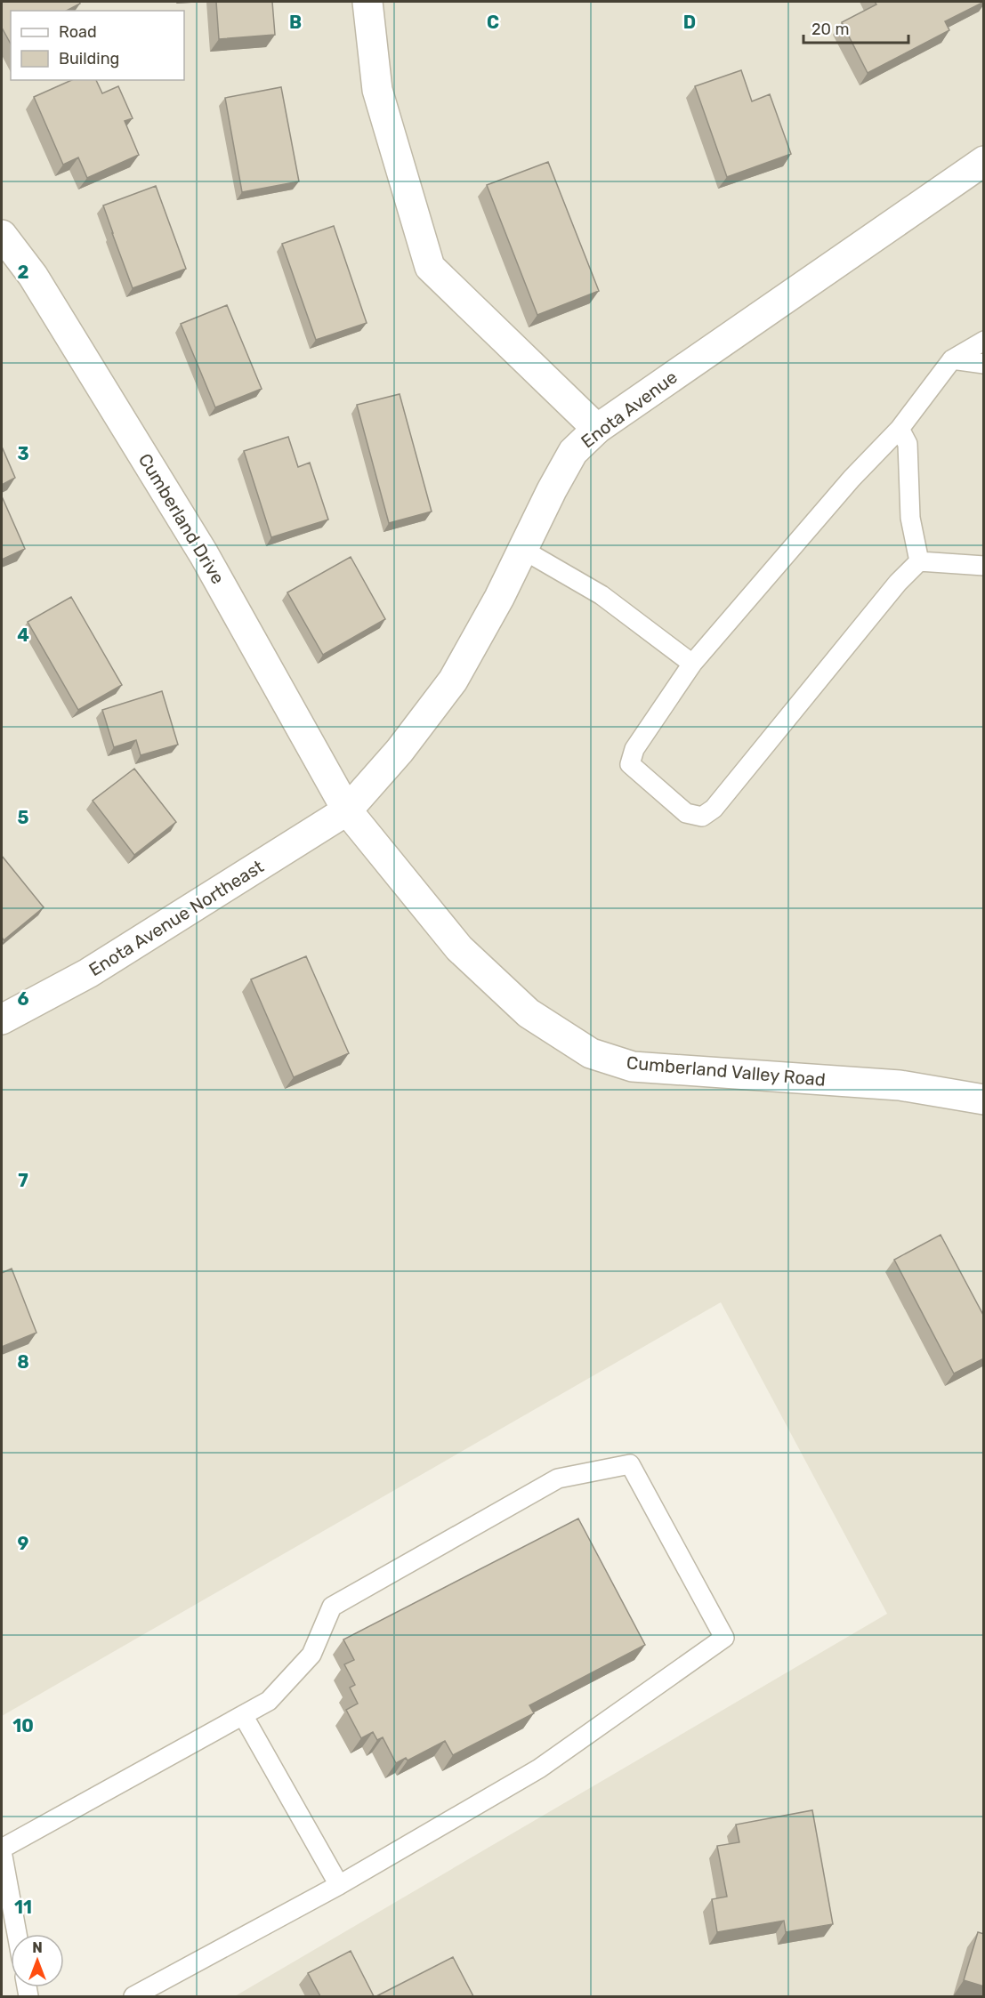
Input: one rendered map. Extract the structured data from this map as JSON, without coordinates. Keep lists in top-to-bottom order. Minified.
{"streets":{"street":["Enota Avenue","Cumberland Drive","Enota Avenue Northeast","Cumberland Valley Road"]},"crossings":[["Enota Avenue","Cumberland Drive"],["Enota Avenue","Enota Avenue Northeast"],["Enota Avenue","Cumberland Valley Road"],["Cumberland Drive","Enota Avenue Northeast"],["Cumberland Drive","Cumberland Valley Road"],["Enota Avenue Northeast","Cumberland Valley Road"]],"legend":["Road","Building"],"scale_bar":"20 m","north":"top","grid":{"columns":["B","C","D"],"rows":["2","3","4","5","6","7","8","9","10","11"]}}
